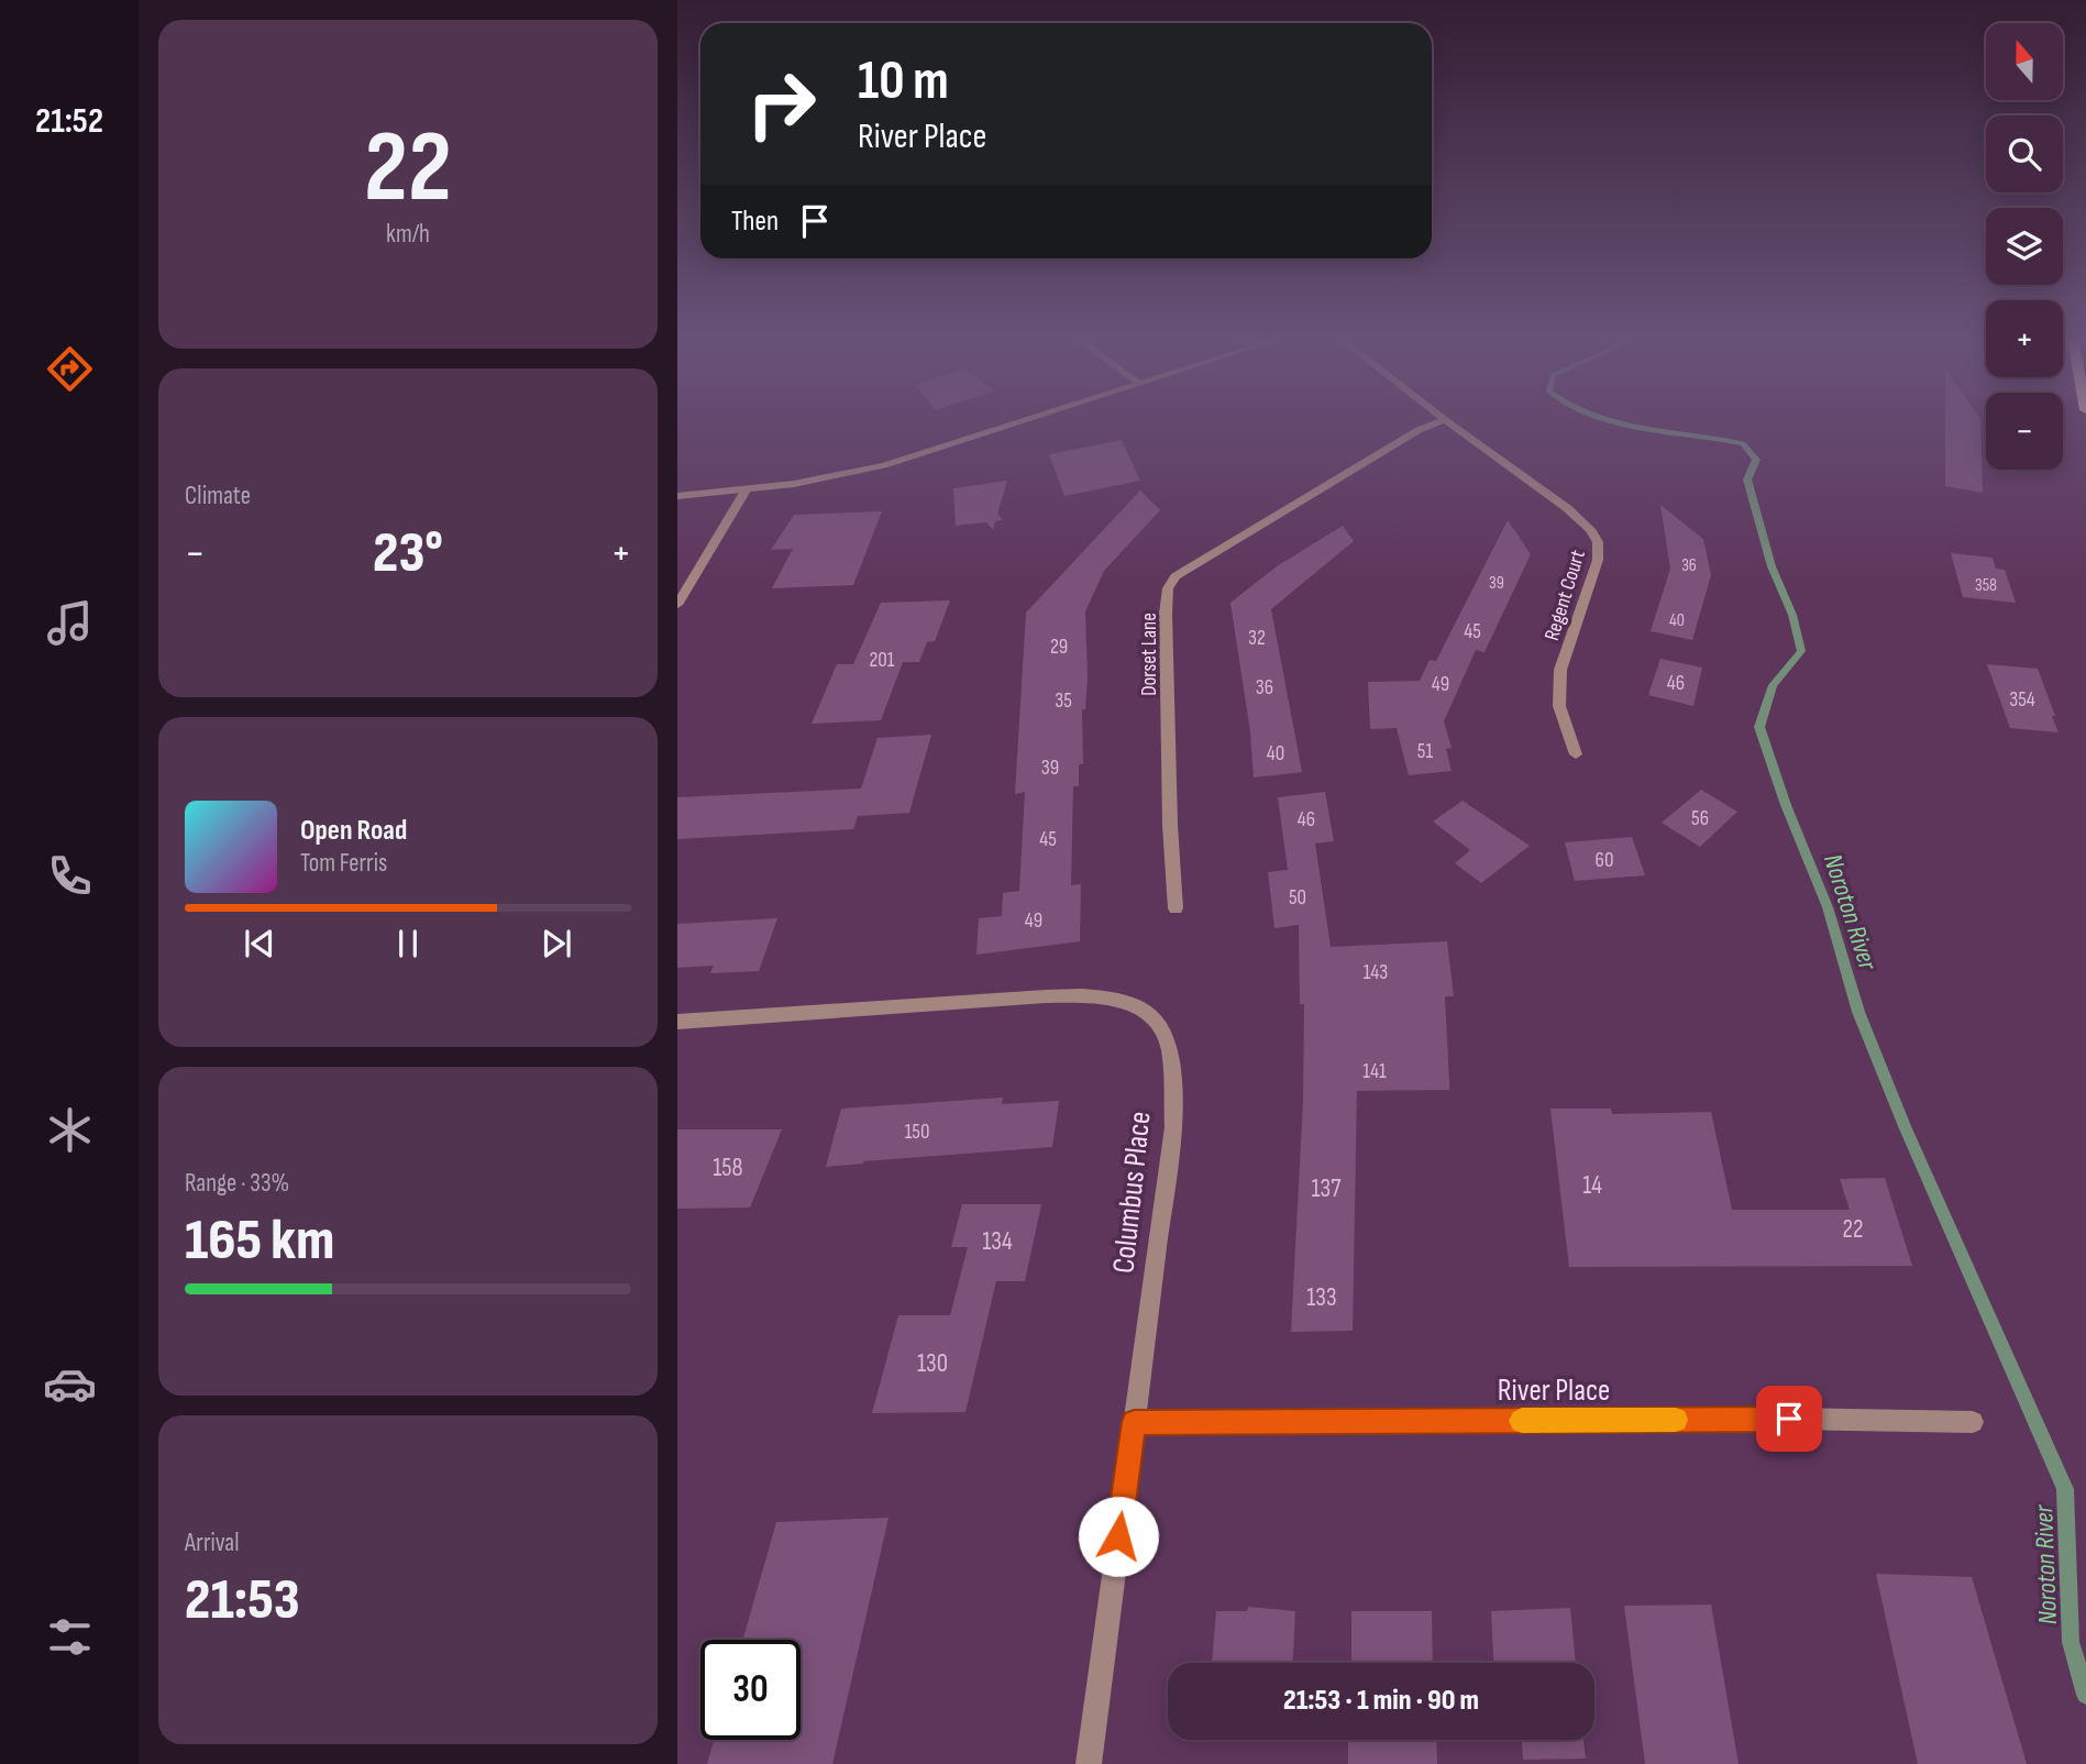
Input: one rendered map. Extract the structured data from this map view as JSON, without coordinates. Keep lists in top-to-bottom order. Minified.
{"streets":{"street":["Regent Court","Dorset Lane","Columbus Place","River Place"]},"crossings":[["Columbus Place","River Place"]],"water":["Noroton River"],"house_numbers":["36","39","358","40","45","32","29","201","46","49","36","354","35","51","40","39","56","46","45","60","50","49","143","141","150","158","14","137","22","134","133","130"],"north":"top","page":{"tabs":"21:52","tile":[["22","km/h"],"Climate",["Range · 33%","165 km"],["Arrival","21:53"]],"map_buttons":["+","−"],"turn":["10 m","River Place"],"then":"Then","heat":["−","23°","+"],"song":["Open Road","Tom Ferris"],"limit":"30","trip":"21:53 · 1 min · 90 m"}}
